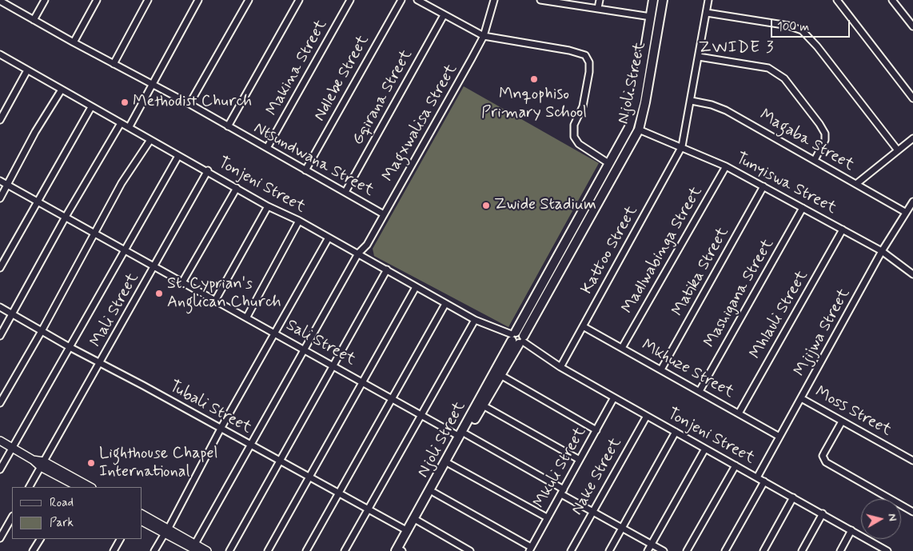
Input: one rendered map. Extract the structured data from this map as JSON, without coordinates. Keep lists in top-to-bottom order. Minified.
{"streets":{"main road":["Njoli Street"],"street":["Makina Street","Ndlebe Street","Gqirana Street","Magxwalisa Street","Magaba Street","Ntsundwana Street","Tunyiswa Street","Tonjeni Street","Kattoo Street","Madlwabinga Street","Matika Street","Mashigana Street","Mali Street","Mhlauli Street","Mjijwa Street","Sali Street","Mkhuze Street","Tubali Street","Moss Street","Mkuli Street","Nake Street"]},"crossings":[["Makina Street","Ntsundwana Street"],["Ndlebe Street","Ntsundwana Street"],["Njoli Street","Tunyiswa Street"],["Njoli Street","Tonjeni Street"],["Njoli Street","Sali Street"],["Njoli Street","Tubali Street"],["Gqirana Street","Ntsundwana Street"],["Magxwalisa Street","Ntsundwana Street"],["Magxwalisa Street","Tonjeni Street"],["Magxwalisa Street","Sali Street"],["Magxwalisa Street","Tubali Street"],["Magaba Street","Kattoo Street"],["Magaba Street","Mjijwa Street"],["Tunyiswa Street","Kattoo Street"],["Tunyiswa Street","Madlwabinga Street"],["Tunyiswa Street","Matika Street"],["Tunyiswa Street","Mashigana Street"],["Tunyiswa Street","Mhlauli Street"],["Tunyiswa Street","Mjijwa Street"],["Tonjeni Street","Kattoo Street"],["Tonjeni Street","Mali Street"],["Tonjeni Street","Mjijwa Street"],["Tonjeni Street","Mkuli Street"],["Tonjeni Street","Nake Street"],["Kattoo Street","Mkhuze Street"],["Madlwabinga Street","Mkhuze Street"],["Matika Street","Mkhuze Street"],["Mashigana Street","Mkhuze Street"],["Mali Street","Sali Street"],["Mali Street","Tubali Street"],["Mhlauli Street","Mkhuze Street"],["Mjijwa Street","Mkhuze Street"],["Mjijwa Street","Moss Street"],["Sali Street","Mkuli Street"],["Sali Street","Nake Street"]],"districts":["ZWIDE 3"],"places":["Mnqophiso Primary School","Methodist Church","Zwide Stadium","St. Cyprian's Anglican Church","Lighthouse Chapel International"],"legend":["Road","Park"],"scale_bar":"100 m","north":"right"}
